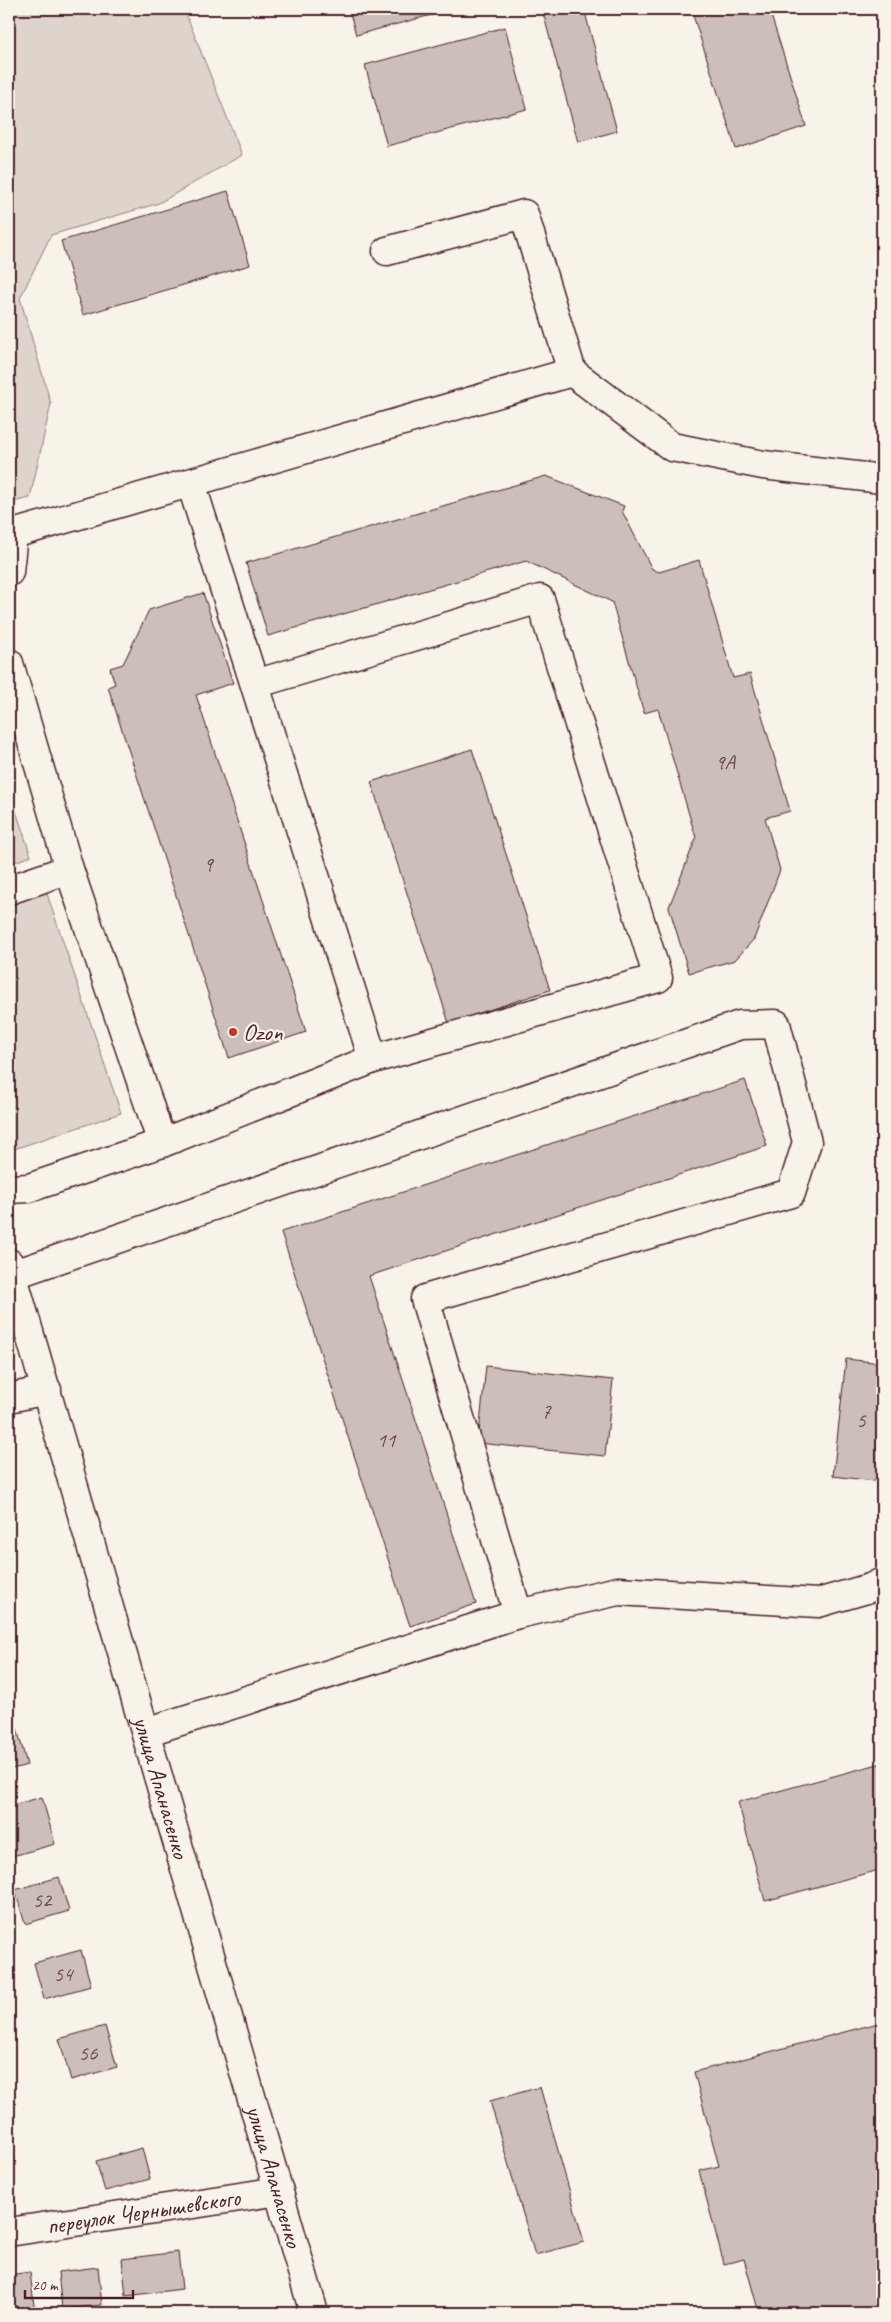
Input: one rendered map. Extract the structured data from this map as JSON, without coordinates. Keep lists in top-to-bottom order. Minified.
{"streets":{"main road":["улица Апанасенко","переулок Чернышевского"]},"crossings":[["улица Апанасенко","переулок Чернышевского"]],"places":["Ozon"],"house_numbers":["9А","9","7","5","11","52","54","56"],"scale_bar":"20 m"}
